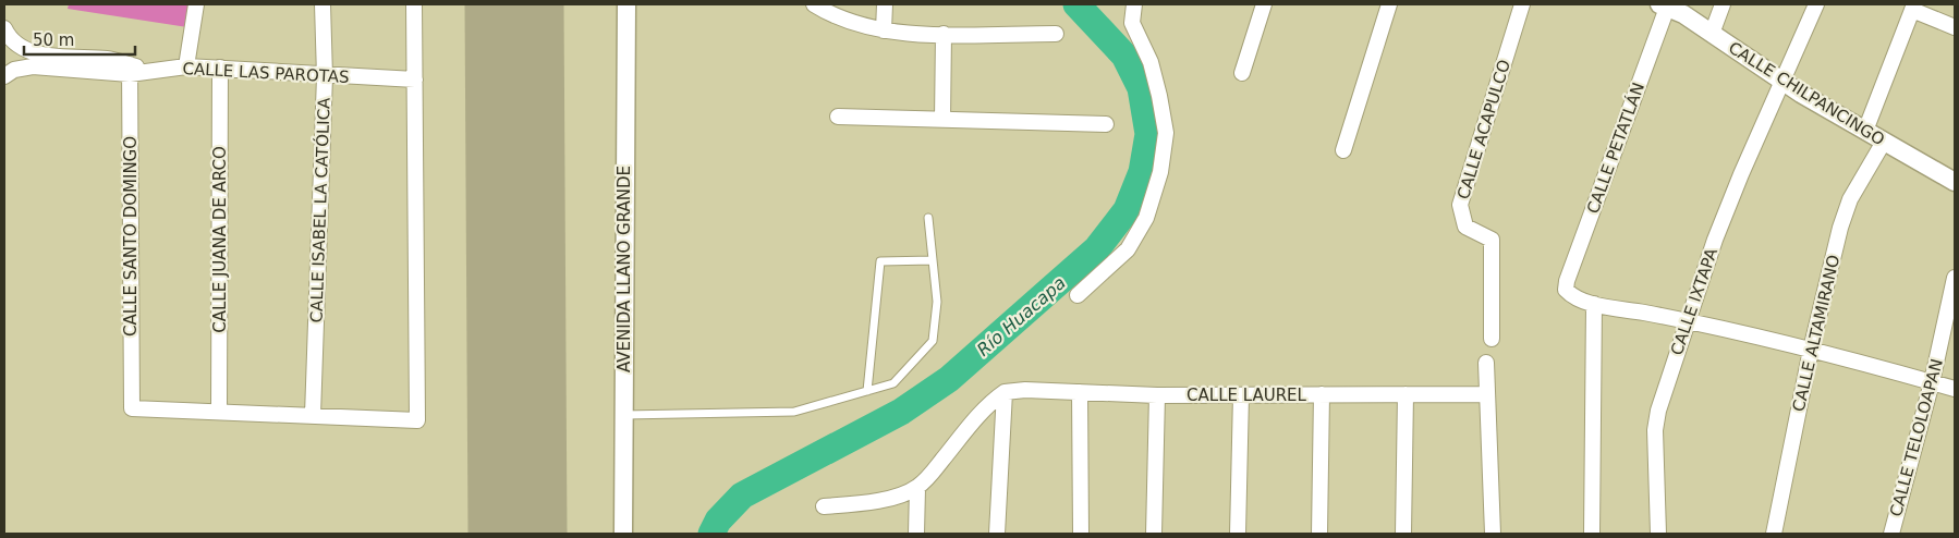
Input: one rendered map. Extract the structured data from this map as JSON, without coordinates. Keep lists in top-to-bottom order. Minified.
{"streets":{"street":["CALLE LAS PAROTAS","CALLE CHILPANCINGO","CALLE ACAPULCO","CALLE PETATLÁN","CALLE ISABEL LA CATÓLICA","CALLE SANTO DOMINGO","CALLE JUANA DE ARCO","AVENIDA LLANO GRANDE","CALLE IXTAPA","CALLE ALTAMIRANO","CALLE LAUREL","CALLE TELOLOAPAN"]},"crossings":[["CALLE LAS PAROTAS","CALLE ISABEL LA CATÓLICA"],["CALLE LAS PAROTAS","CALLE SANTO DOMINGO"],["CALLE LAS PAROTAS","CALLE JUANA DE ARCO"],["CALLE CHILPANCINGO","CALLE PETATLÁN"],["CALLE CHILPANCINGO","CALLE IXTAPA"],["CALLE CHILPANCINGO","CALLE ALTAMIRANO"],["CALLE SANTO DOMINGO","CALLE JUANA DE ARCO"]],"water":["Río Huacapa"],"scale_bar":"50 m"}
